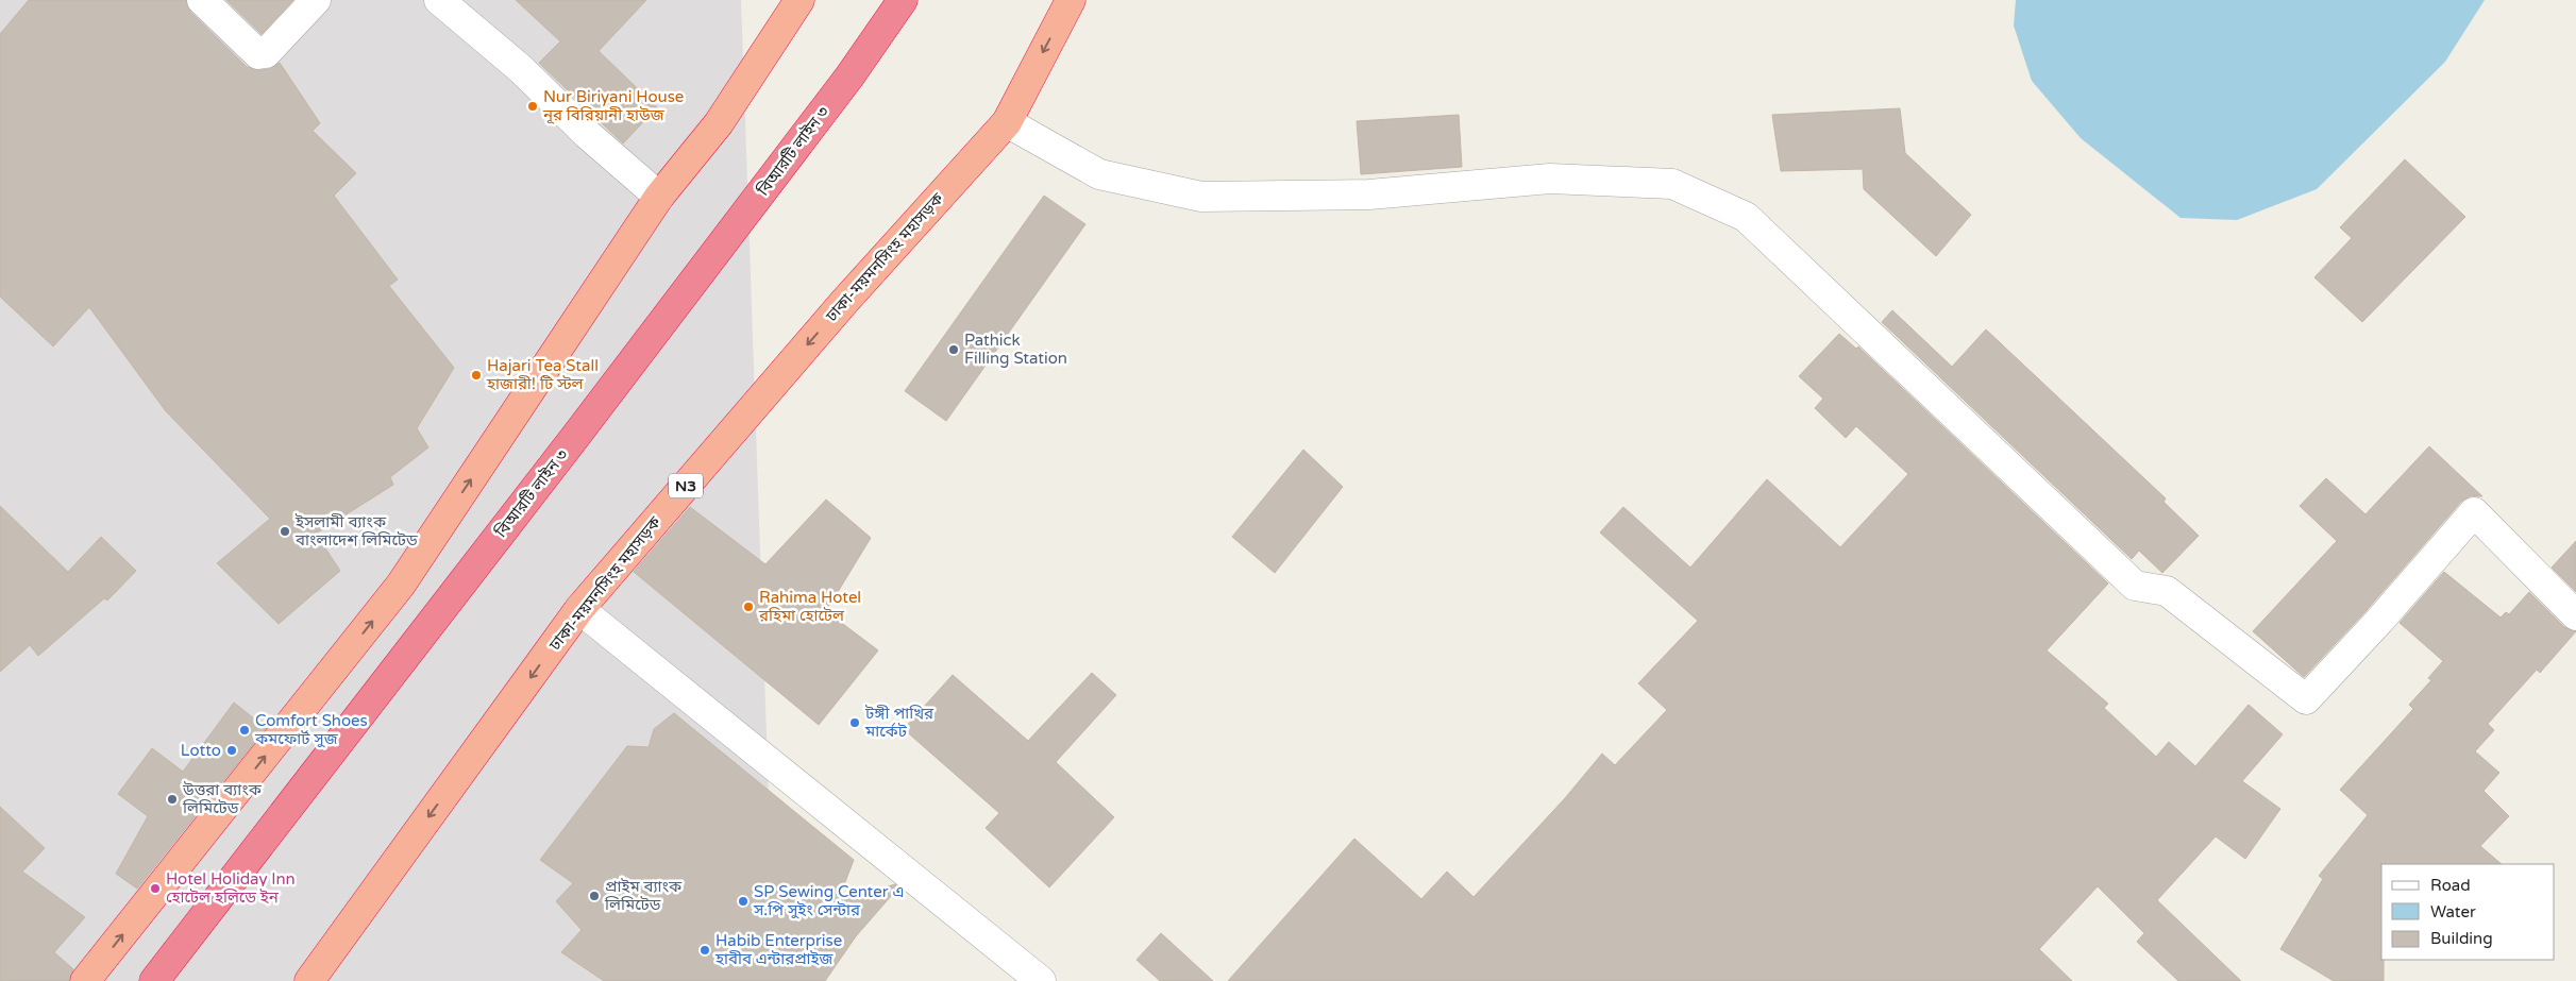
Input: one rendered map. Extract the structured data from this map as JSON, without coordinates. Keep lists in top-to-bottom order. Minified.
{"streets":{"highway":["বিআরটি লাইন ৩","ঢাকা-ময়মনসিংহ মহাসড়ক","N3"]},"places":["Nur Biriyani House নূর বিরিয়ানী হাউজ","Pathick Filling Station","Hajari Tea Stall হাজারী! টি স্টল","ইসলামী ব্যাংক বাংলাদেশ লিমিটেড","Rahima Hotel রহিমা হোটেল","টঙ্গী পাখির মার্কেট","Comfort Shoes কমফোর্ট সুজ","Lotto","উত্তরা ব্যাংক লিমিটেড","Hotel Holiday Inn হোটেল হলিডে ইন","প্রাইম ব্যাংক লিমিটেড","SP Sewing Center এ স.পি সুইং সেন্টার","Habib Enterprise হাবীব এন্টারপ্রাইজ"],"legend":["Road","Water","Building"]}
